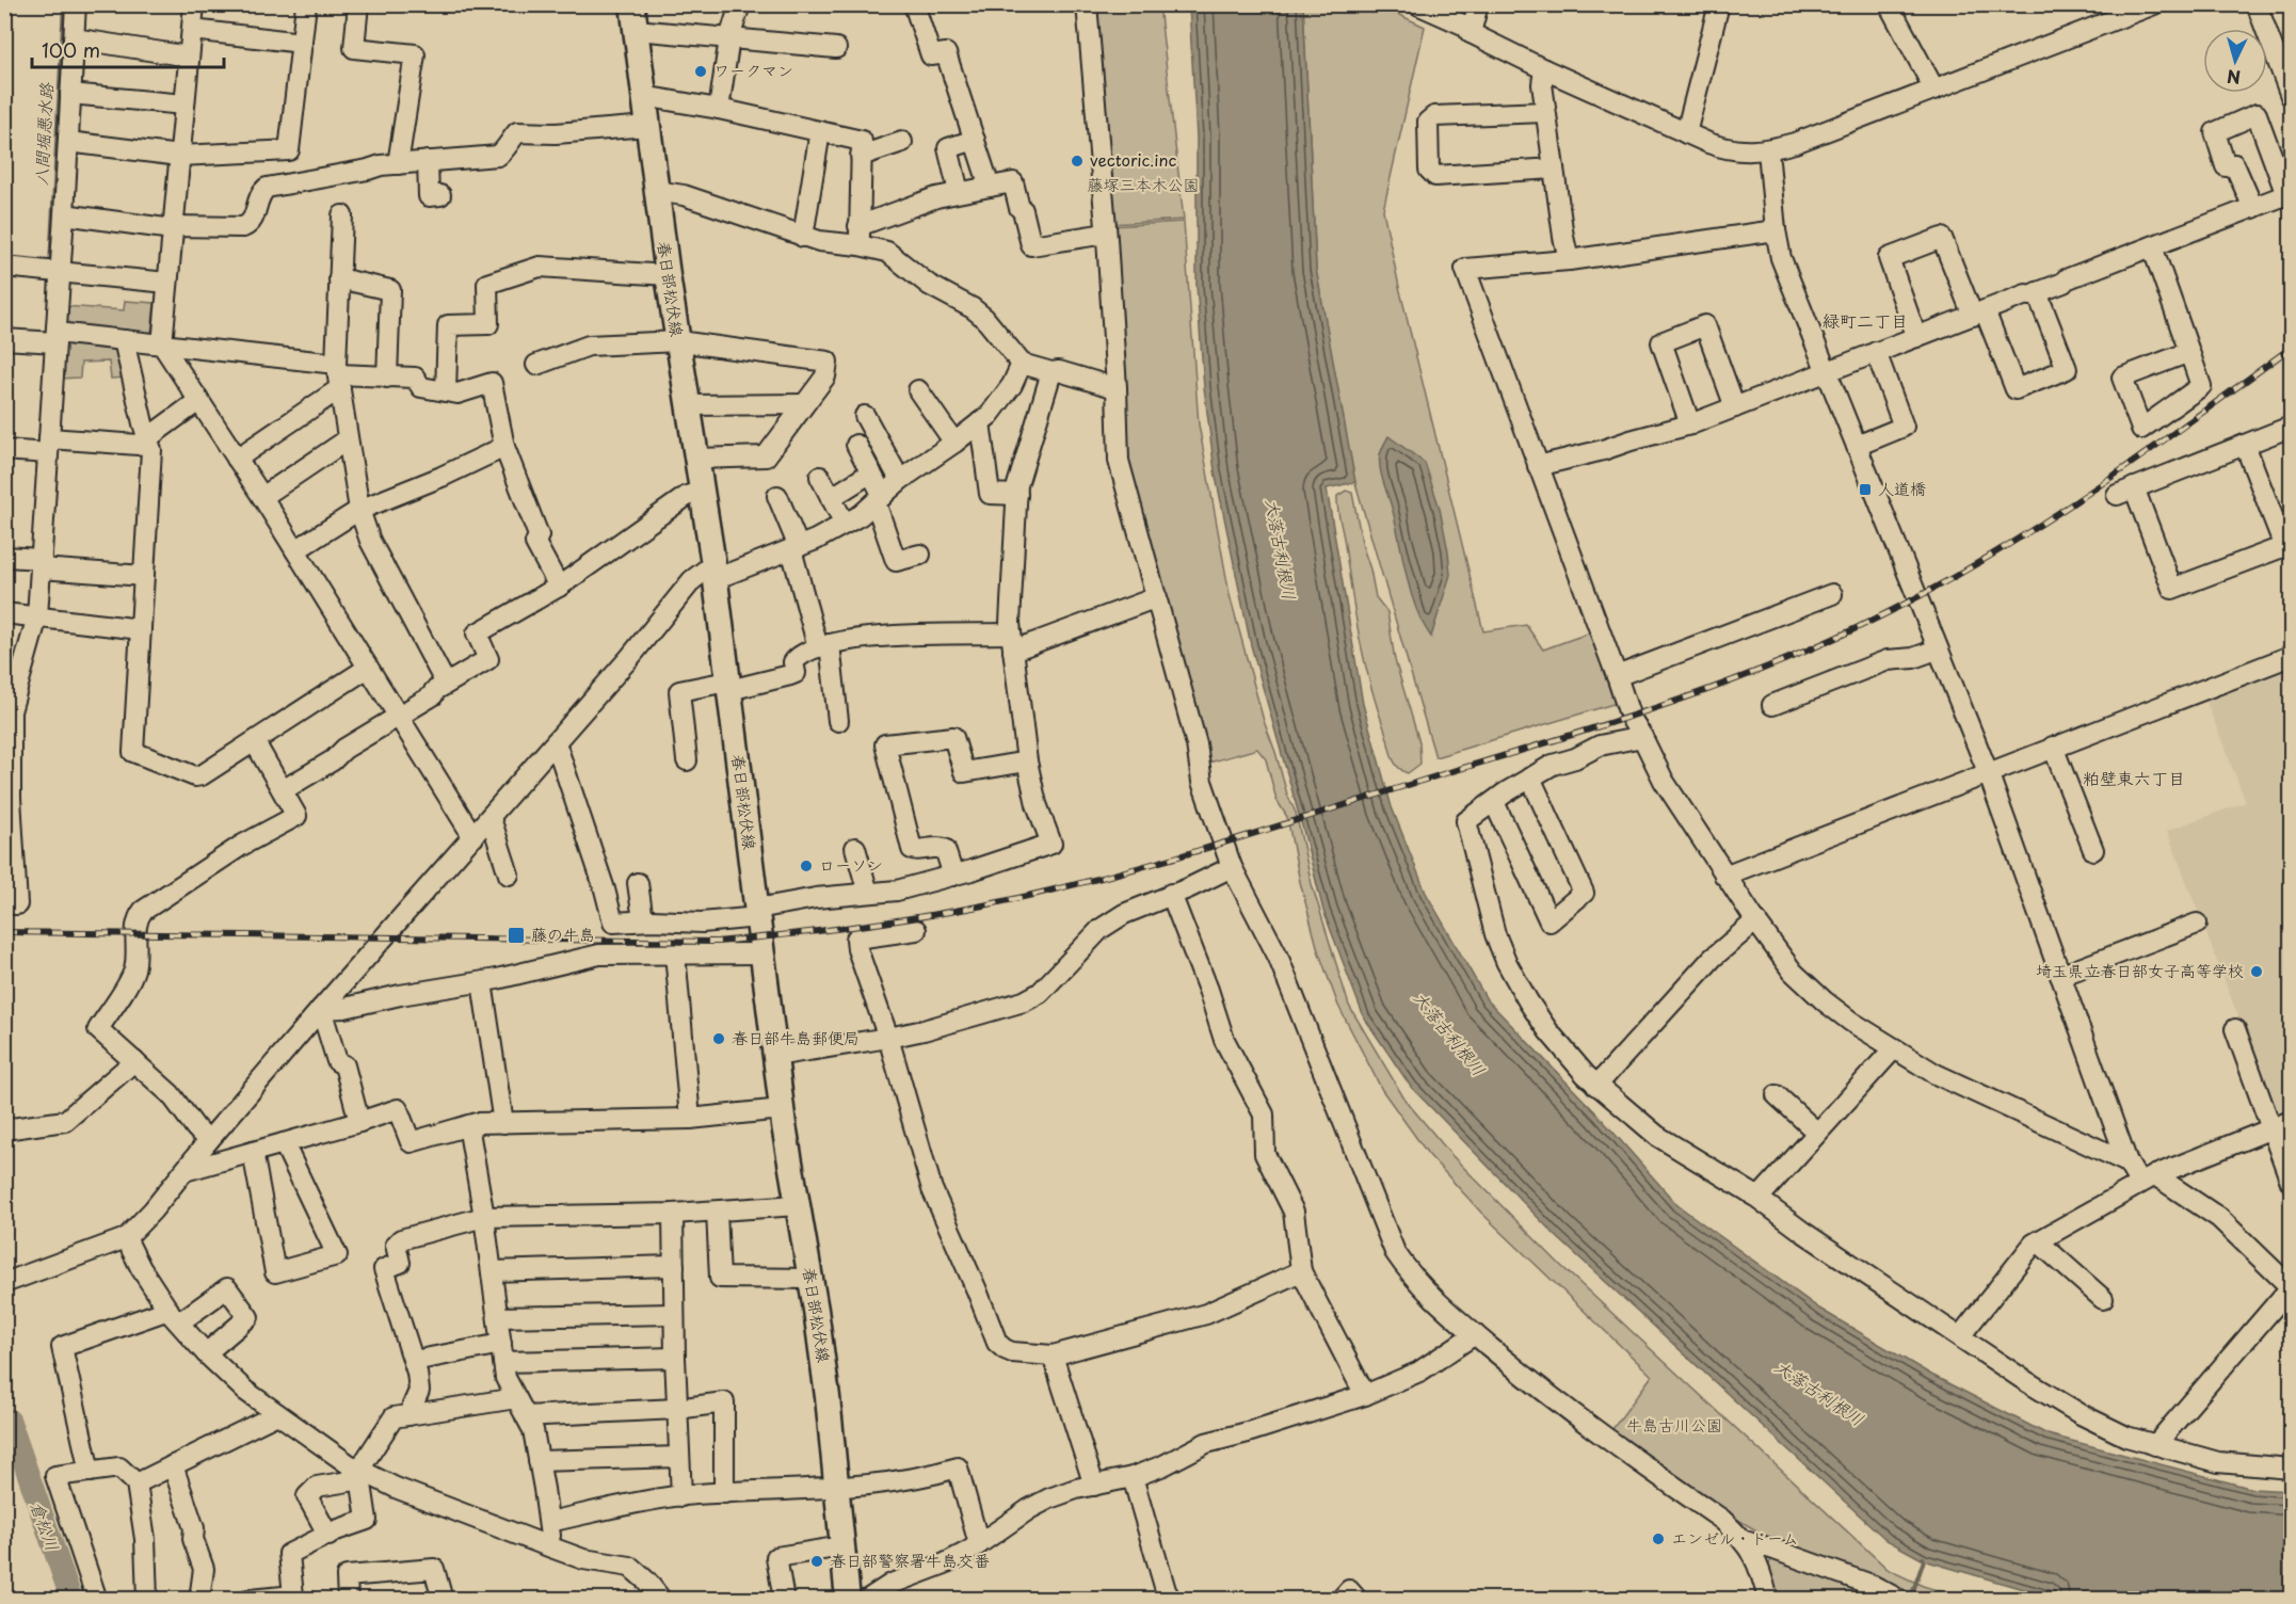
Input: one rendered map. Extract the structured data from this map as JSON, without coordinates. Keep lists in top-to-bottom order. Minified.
{"streets":{"main road":["春日部松伏線"]},"districts":["緑町二丁目","粕壁東六丁目"],"water":["八間堀悪水路","大落古利根川","倉松川"],"parks":["藤塚三本木公園","牛島古川公園"],"places":{"other":["ワークマン","vectoric.inc","ローソン","埼玉県立春日部女子高等学校","春日部牛島郵便局","エンゼル・ドーム","春日部警察署牛島交番"],"transit":["人道橋","藤の牛島"]},"scale_bar":"100 m","north":"bottom"}
